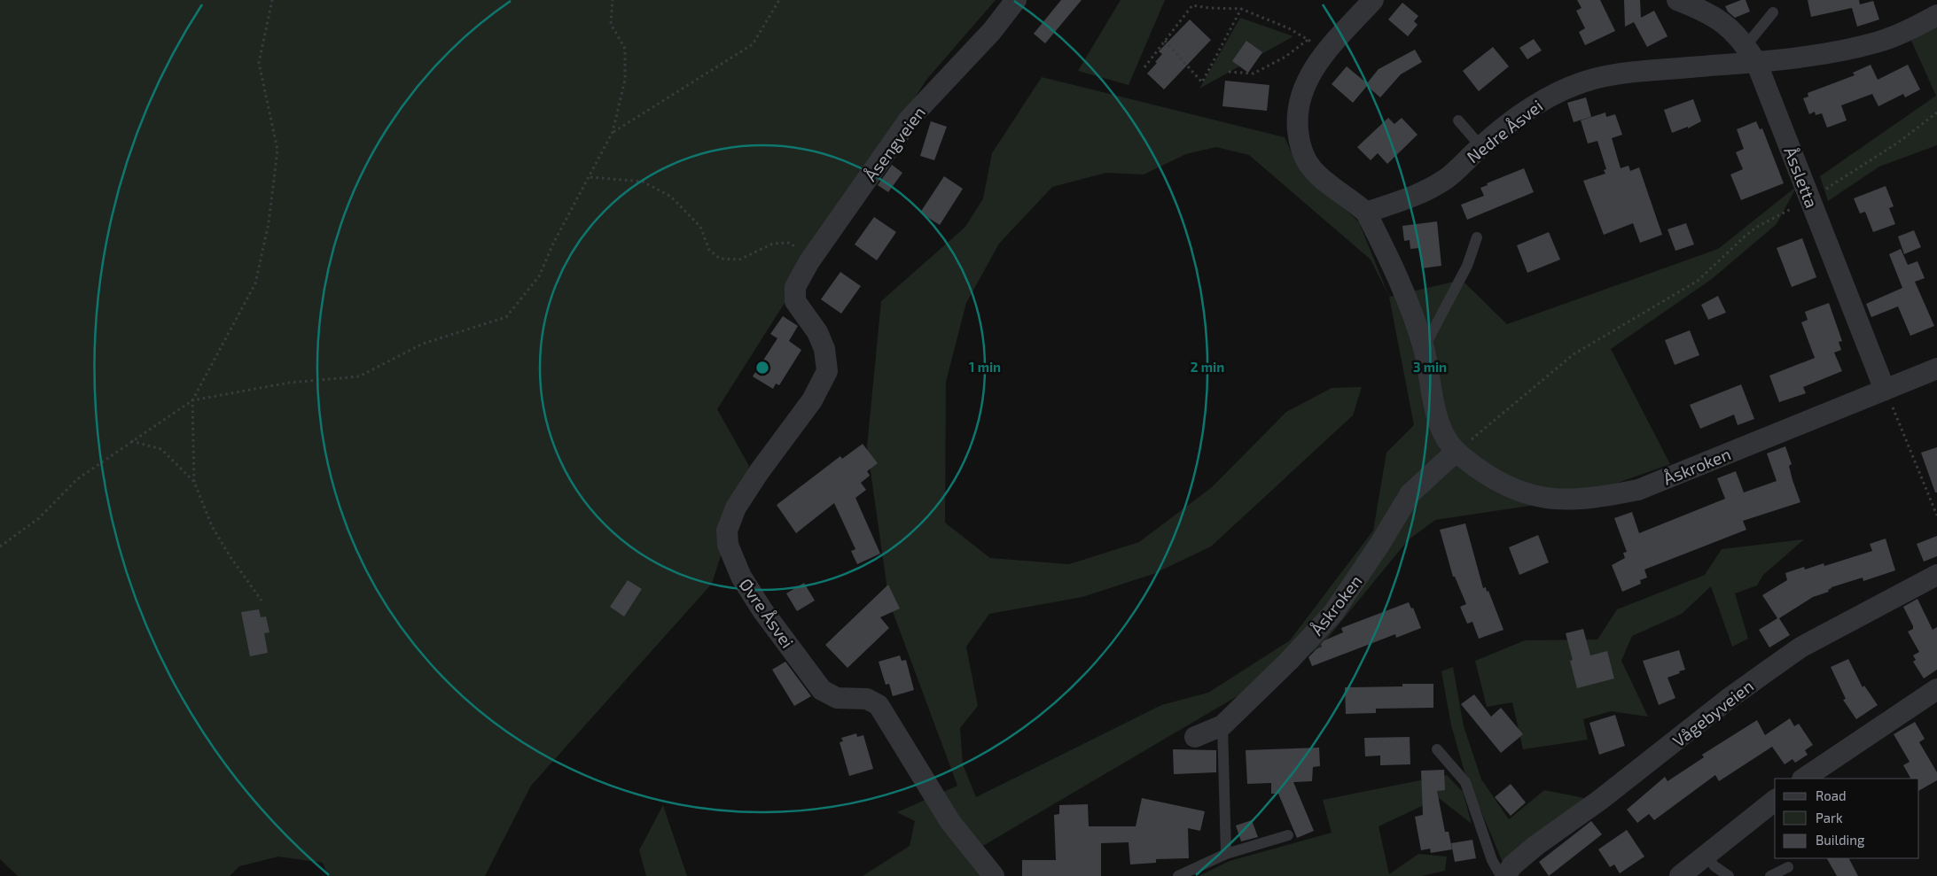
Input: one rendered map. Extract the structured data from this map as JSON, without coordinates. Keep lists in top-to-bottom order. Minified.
{"streets":{"street":["Nedre Åsvei","Åsengveien","Åssletta","Åskroken","Øvre Åsvei","Vågebyveien"]},"crossings":[["Nedre Åsvei","Åssletta"],["Nedre Åsvei","Åskroken"],["Åsengveien","Øvre Åsvei"],["Åssletta","Åskroken"]],"legend":["Road","Park","Building"],"rings":["1 min","2 min","3 min"]}
